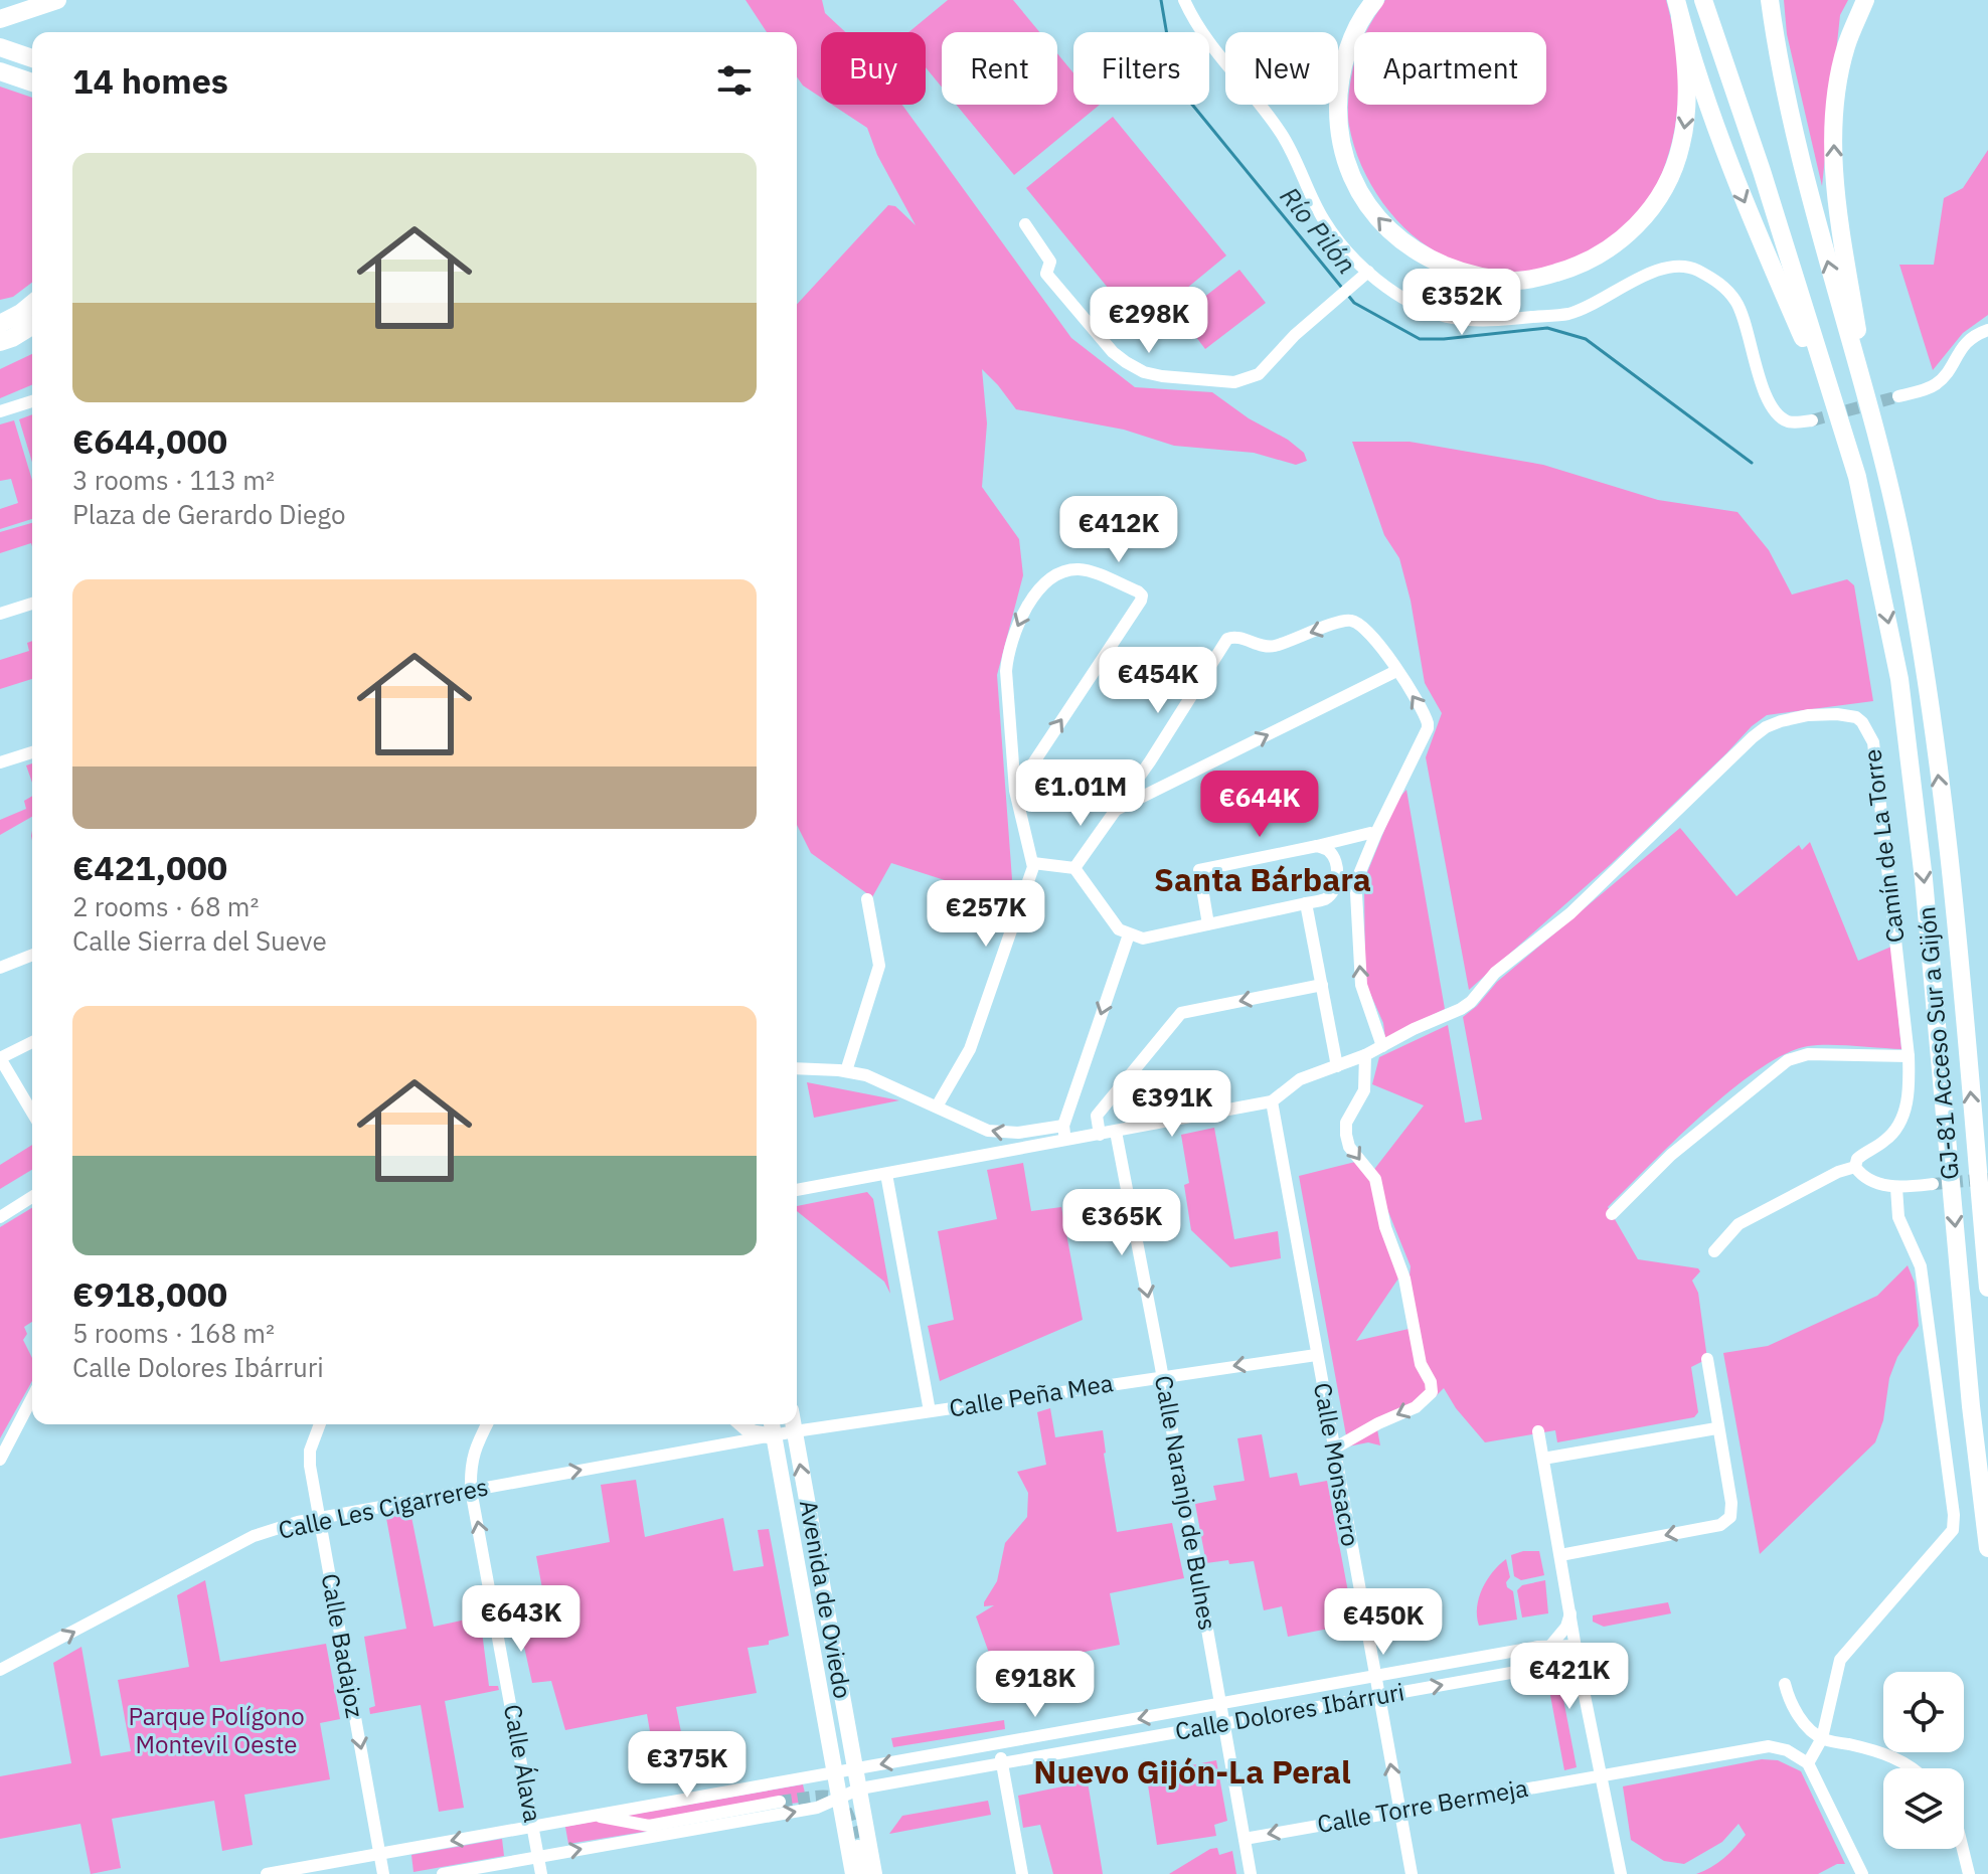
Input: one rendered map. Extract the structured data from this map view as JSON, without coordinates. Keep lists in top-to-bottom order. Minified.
{"streets":{"highway":["GJ-81 Acceso Sur a Gijón"],"main road":["Avenida de Oviedo"],"street":["Camín de La Torre","Calle Peña Mea","Calle Monsacro","Calle Naranjo de Bulnes","Calle Les Cigarreres","Calle Badajoz","Calle Dolores Ibárruri","Calle Álava","Calle Torre Bermeja"]},"crossings":[["Camín de La Torre","Calle Monsacro"],["Calle Peña Mea","Calle Monsacro"],["Calle Peña Mea","Calle Naranjo de Bulnes"],["Calle Peña Mea","Calle Les Cigarreres"],["Calle Peña Mea","Avenida de Oviedo"],["Calle Monsacro","Calle Dolores Ibárruri"],["Calle Monsacro","Calle Torre Bermeja"],["Calle Naranjo de Bulnes","Calle Dolores Ibárruri"],["Calle Naranjo de Bulnes","Calle Torre Bermeja"],["Calle Les Cigarreres","Avenida de Oviedo"],["Calle Les Cigarreres","Calle Badajoz"],["Calle Les Cigarreres","Calle Álava"],["Avenida de Oviedo","Calle Dolores Ibárruri"],["Calle Badajoz","Calle Dolores Ibárruri"],["Calle Dolores Ibárruri","Calle Álava"]],"one_way":["Calle Les Cigarreres","Calle Badajoz","Calle Álava"],"districts":["Santa Bárbara","Nuevo Gijón-La Peral"],"water":["Río Pilón"],"parks":["Parque Polígono Montevil Oeste"],"page":{"chip":["Buy","Rent","Filters","New","Apartment"],"heading":"14 homes","list":[{"name":"€644,000","note":"3 rooms · 113 m² · Plaza de Gerardo Diego"},{"name":"€421,000","note":"2 rooms · 68 m² · Calle Sierra del Sueve"},{"name":"€918,000","note":"5 rooms · 168 m² · Calle Dolores Ibárruri"}],"price":["€352K","€298K","€412K","€454K","€1.01M","€644K","€257K","€391K","€365K","€643K","€450K","€421K","€918K","€375K"]}}
